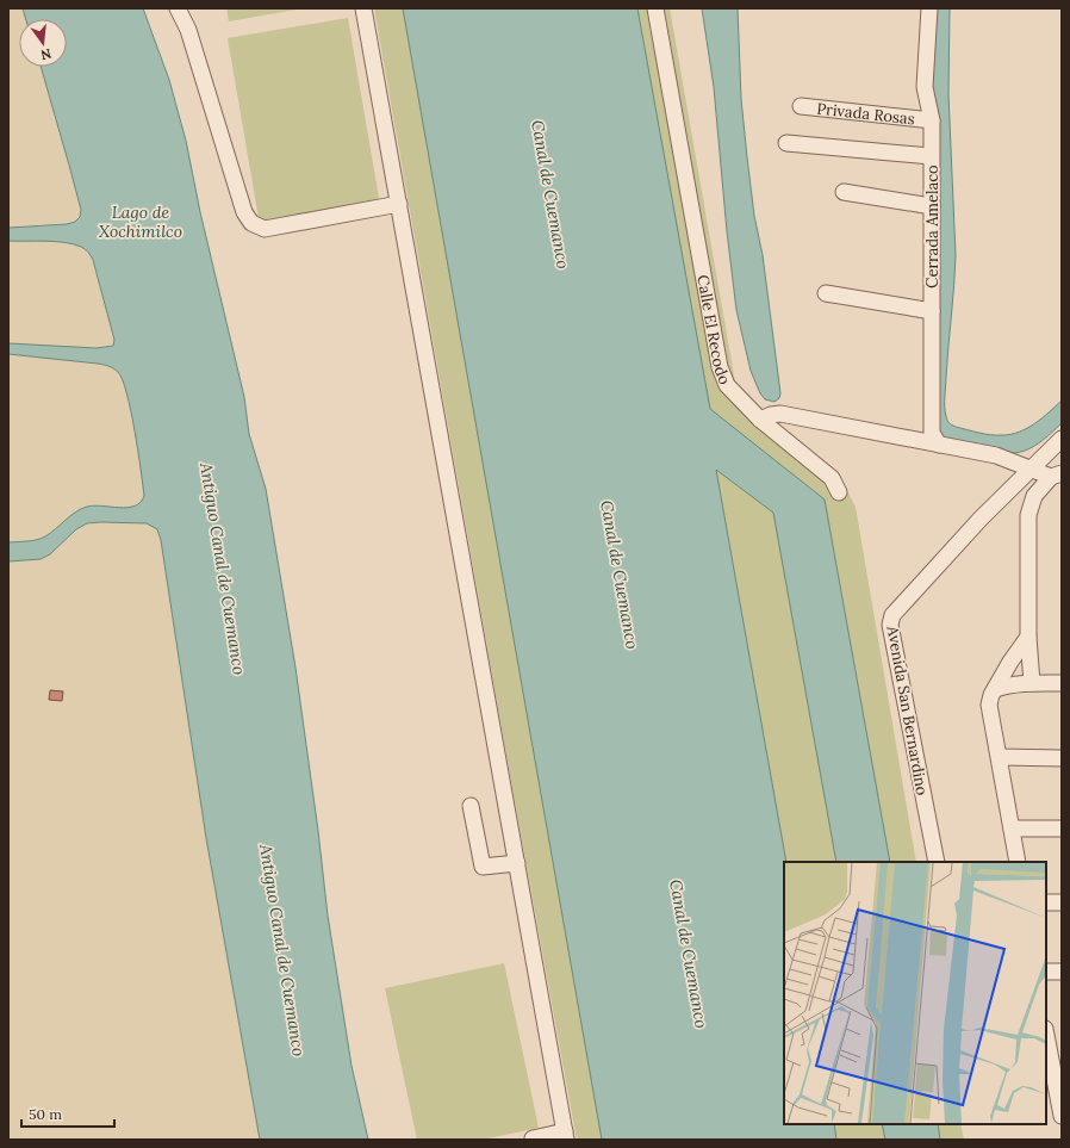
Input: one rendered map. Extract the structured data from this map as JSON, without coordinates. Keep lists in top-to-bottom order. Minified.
{"streets":{"street":["Privada Rosas","Cerrada Amelaco","Calle El Recodo","Avenida San Bernardino"]},"crossings":[["Privada Rosas","Cerrada Amelaco"]],"water":["Canal de Cuemanco","Lago de Xochimilco","Antiguo Canal de Cuemanco"],"scale_bar":"50 m","north":"bottom"}
